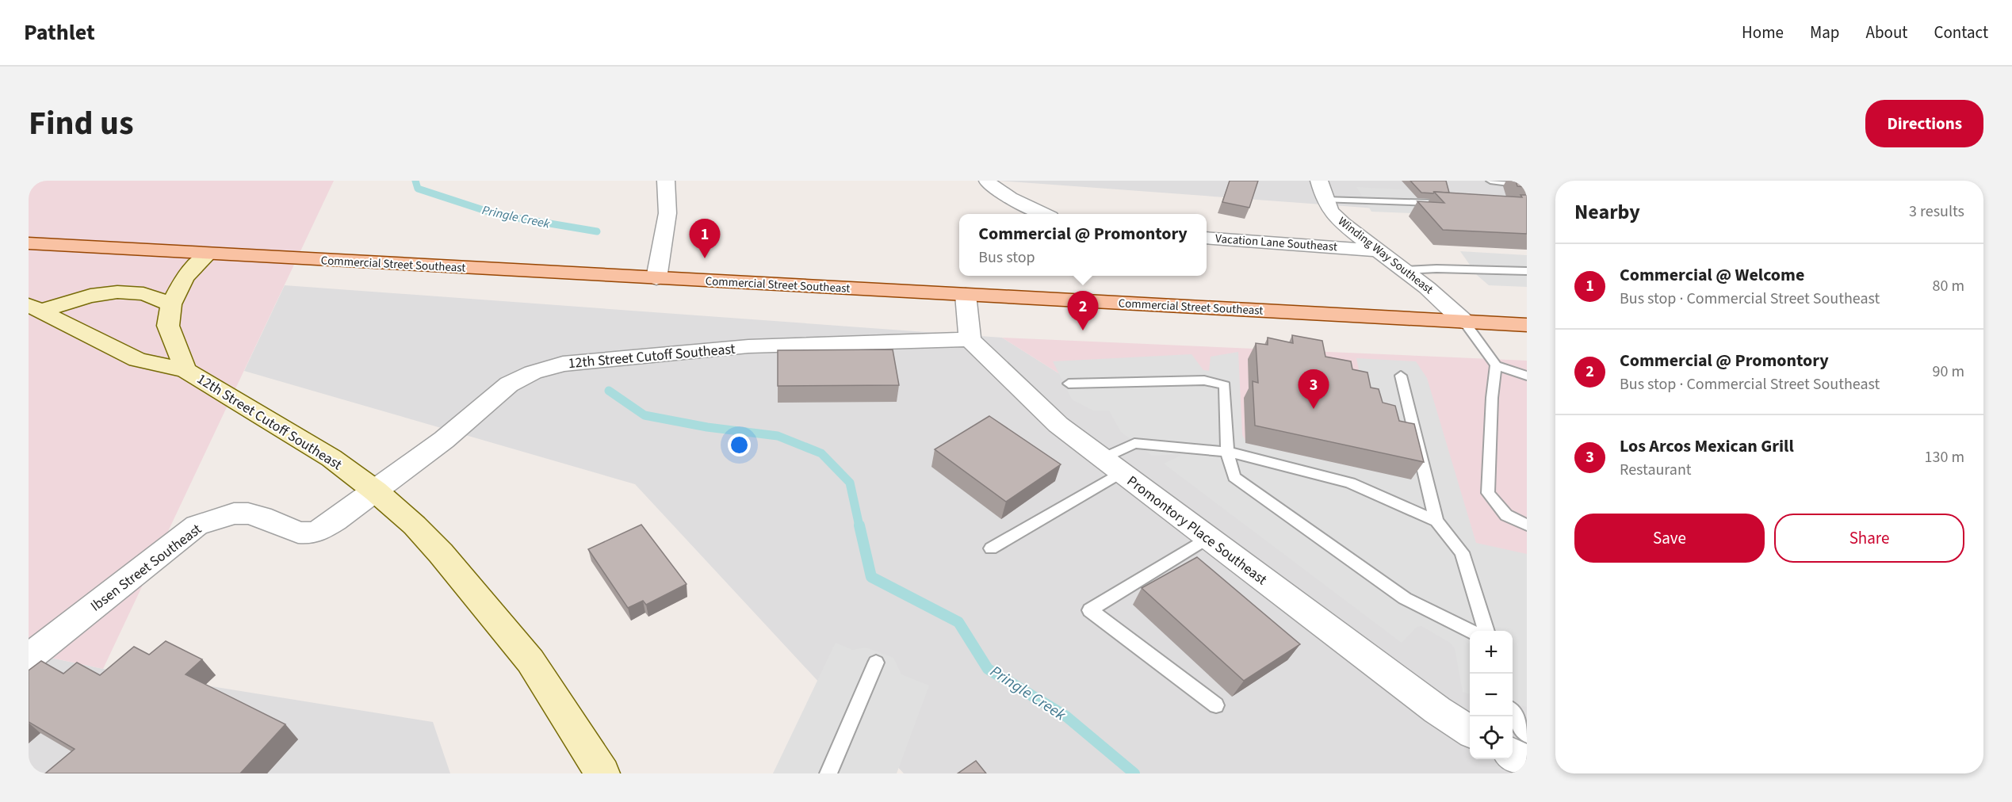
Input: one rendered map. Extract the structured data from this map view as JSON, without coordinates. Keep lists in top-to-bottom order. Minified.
{"streets":{"main road":["Commercial Street Southeast","12th Street Cutoff Southeast"],"street":["Vacation Lane Southeast","Winding Way Southeast","Promontory Place Southeast","Ibsen Street Southeast"]},"crossings":[["Vacation Lane Southeast","Winding Way Southeast"],["Winding Way Southeast","Commercial Street Southeast"],["Commercial Street Southeast","12th Street Cutoff Southeast"],["12th Street Cutoff Southeast","Promontory Place Southeast"],["12th Street Cutoff Southeast","Ibsen Street Southeast"]],"water":["Pringle Creek"],"page":{"header":"Pathlet","nav":["Home","Map","About","Contact"],"title":"Find us","buttons":["Directions",["Save","Share"]],"heading":["Nearby","3 results"],"popup":["Commercial @ Promontory","Bus stop"],"pins":["1","2","3"],"list":[{"mark":"1","name":"Commercial @ Welcome","note":"Bus stop · Commercial Street Southeast","value":"80 m"},{"mark":"2","name":"Commercial @ Promontory","note":"Bus stop · Commercial Street Southeast","value":"90 m"},{"mark":"3","name":"Los Arcos Mexican Grill","note":"Restaurant","value":"130 m"}],"map_buttons":["+","−"]}}
